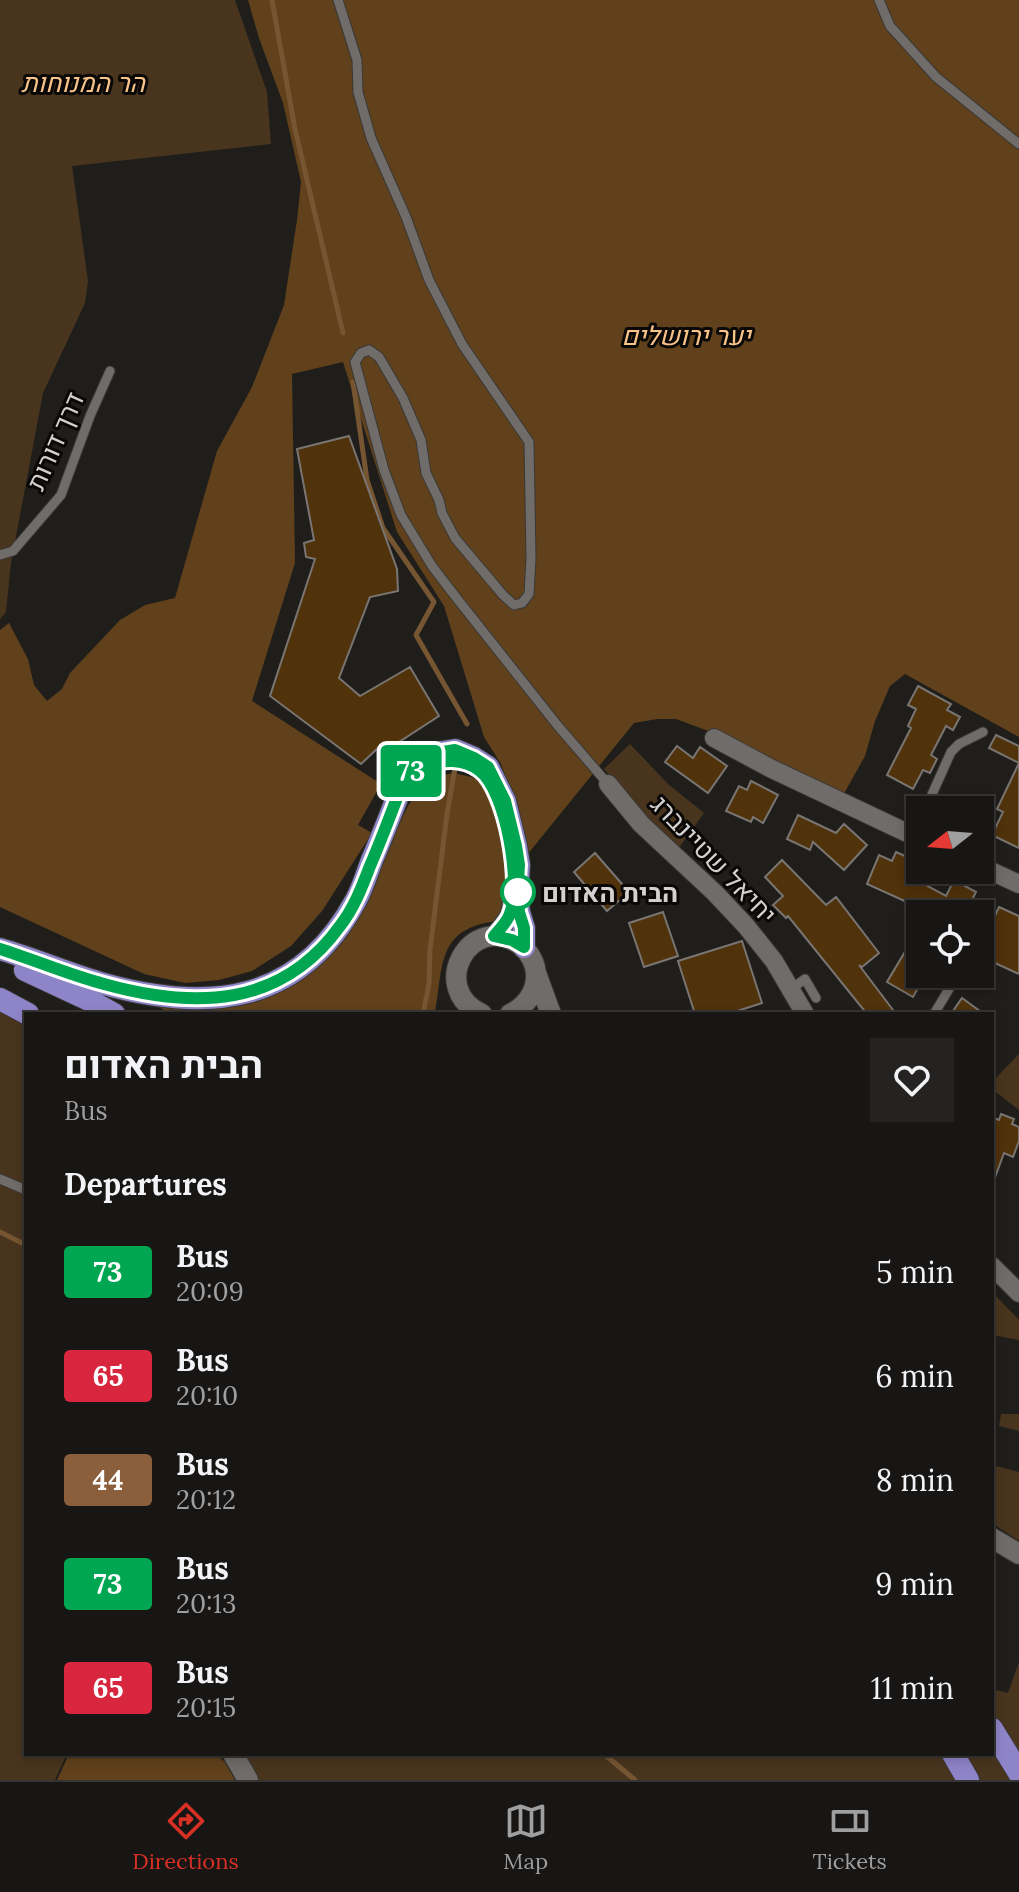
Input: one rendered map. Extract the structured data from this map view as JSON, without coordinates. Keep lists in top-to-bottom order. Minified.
{"streets":{"street":["יחיאל שטיינברג"],"lane":["דרך דורות"]},"parks":["הר המנוחות","יער ירושלים"],"places":["הבית האדום"],"lines":["bus line 73"],"north":"left","page":{"on_map":"73","heading":[["הבית האדום","Bus"],"Departures"],"list":[{"mark":"73","name":"Bus","note":"20:09","value":"5 min"},{"mark":"65","name":"Bus","note":"20:10","value":"6 min"},{"mark":"44","name":"Bus","note":"20:12","value":"8 min"},{"mark":"73","name":"Bus","note":"20:13","value":"9 min"},{"mark":"65","name":"Bus","note":"20:15","value":"11 min"}],"tabs":["Directions","Map","Tickets"]}}
